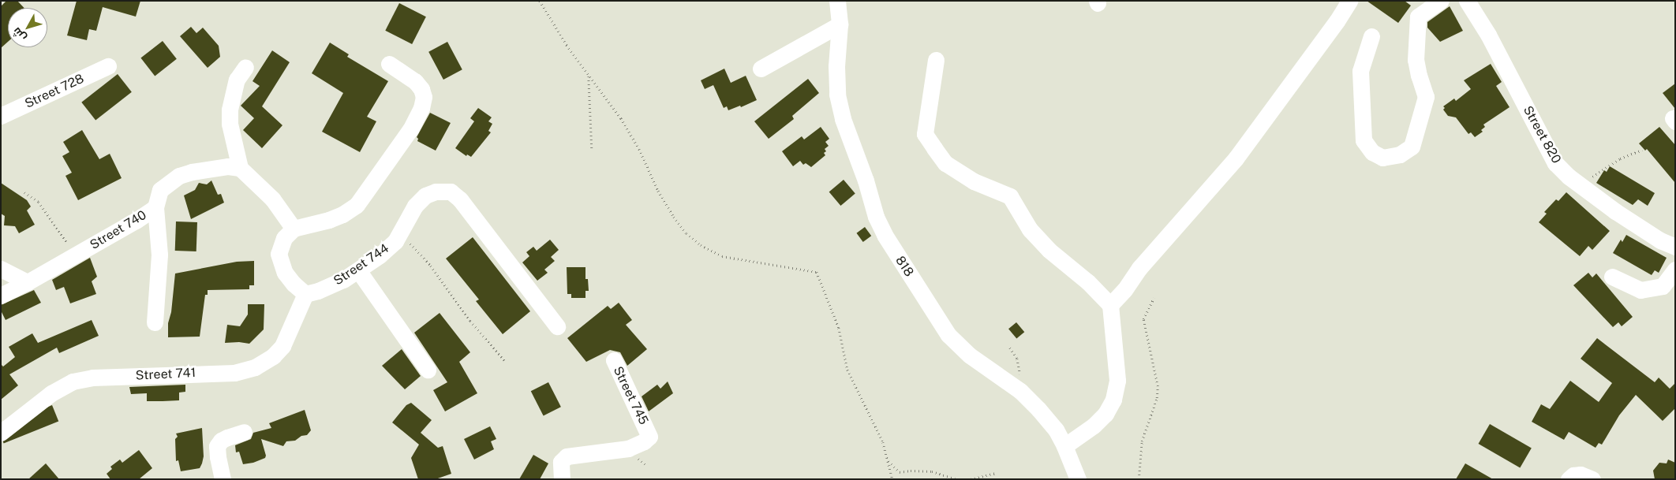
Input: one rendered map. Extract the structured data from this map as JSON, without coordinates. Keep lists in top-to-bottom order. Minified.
{"streets":{"street":["Street 728","Street 820","Street 740","Street 744","818","Street 741","Street 745"]},"crossings":[["Street 744","Street 741"]],"north":"bottom left"}
